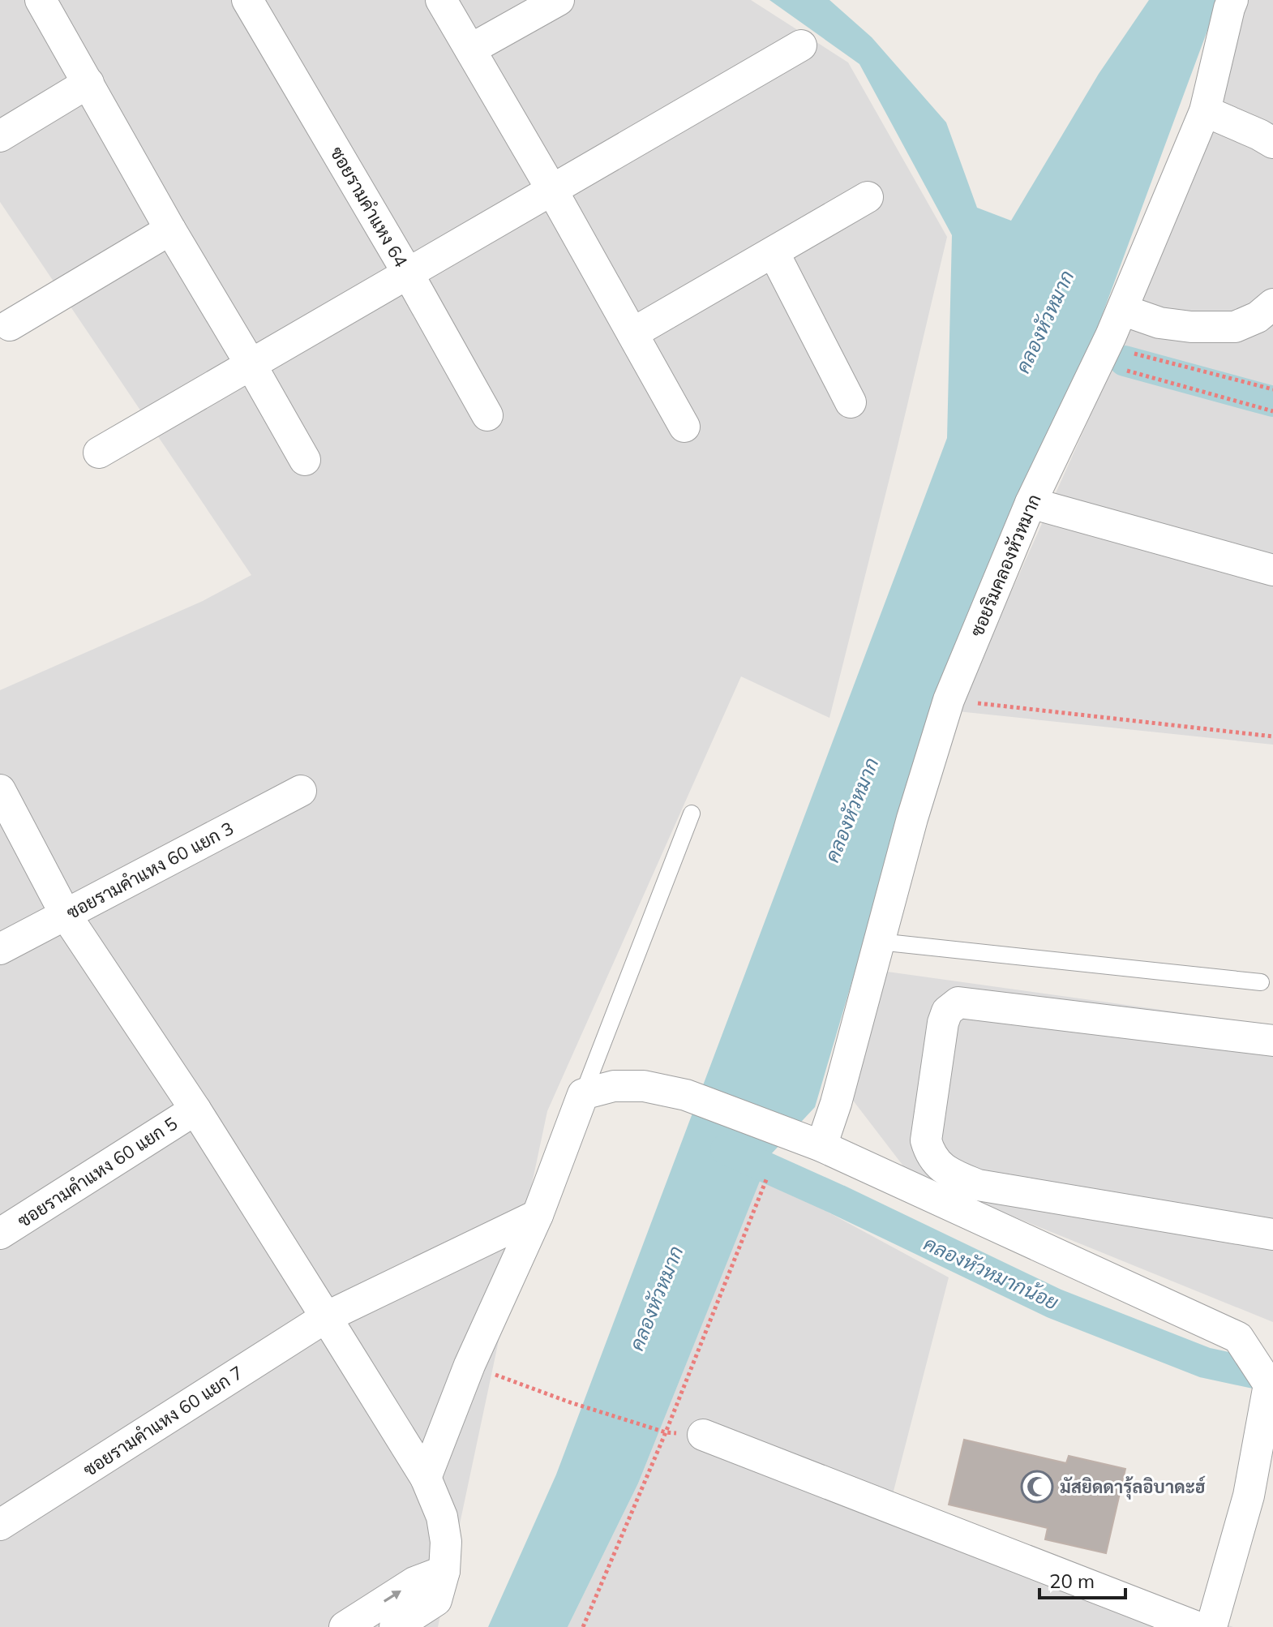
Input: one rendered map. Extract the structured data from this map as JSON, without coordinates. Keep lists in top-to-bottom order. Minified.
{"streets":{"street":["ซอยรามคำแหง 64","ซอยริมคลองหัวหมาก","ซอยรามคำแหง 60 แยก 3","ซอยรามคำแหง 60 แยก 5","ซอยรามคำแหง 60 แยก 7"]},"water":["คลองหัวหมาก","คลองหัวหมากน้อย"],"places":{"mosque":["มัสยิดดารุ้ลอิบาดะฮ์"]},"scale_bar":"20 m"}
